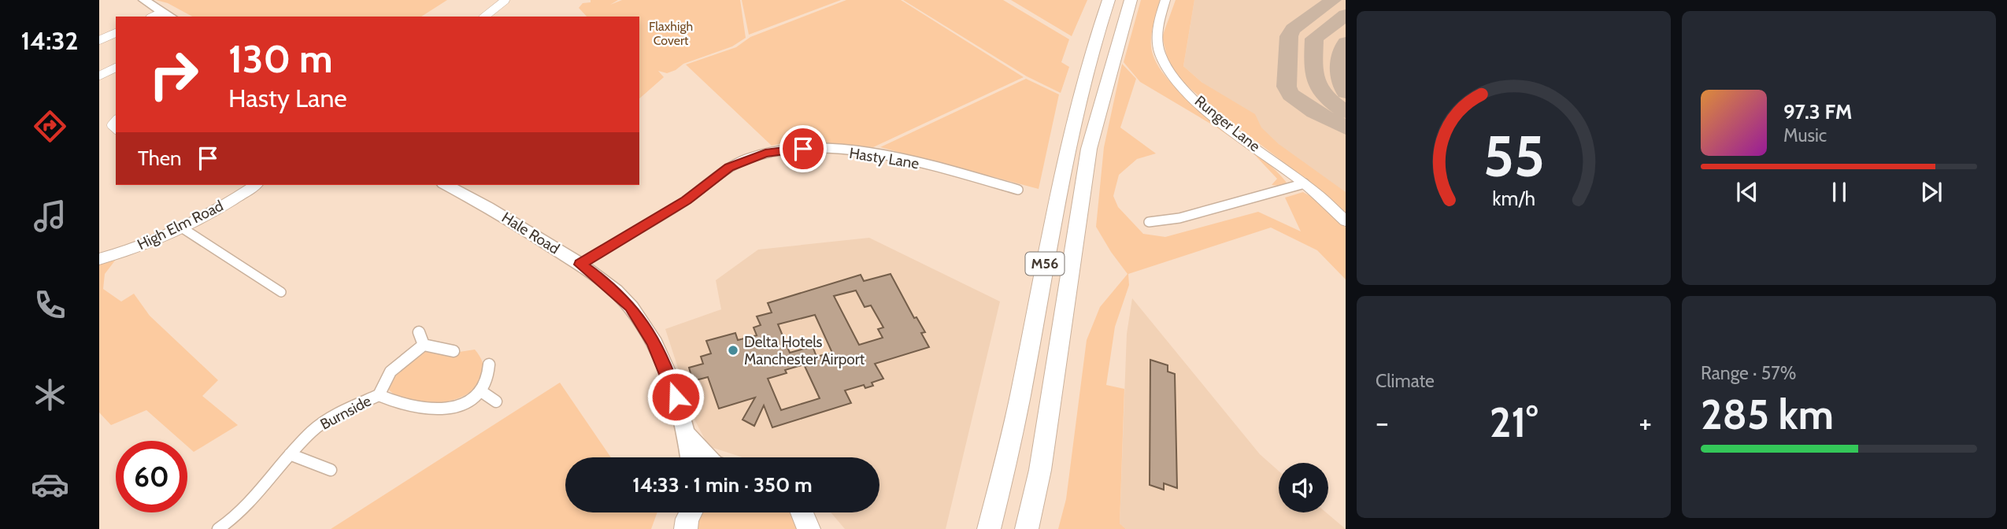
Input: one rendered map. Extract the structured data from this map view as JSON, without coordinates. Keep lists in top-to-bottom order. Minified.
{"streets":{"highway":["M56"],"main road":["Hale Road"],"street":["Runger Lane","Hasty Lane","High Elm Road","Burnside"]},"crossings":[["Hasty Lane","Hale Road"]],"parks":["Flaxhigh Covert"],"places":["Delta Hotels Manchester Airport"],"page":{"tabs":"14:32","turn":["130 m","Hasty Lane"],"song":["97.3 FM","Music"],"then":"Then","tile":["Climate",["Range · 57%","285 km"]],"heat":["−","21°","+"],"limit":"60","trip":"14:33 · 1 min · 350 m","gauge":["55","km/h"]}}
